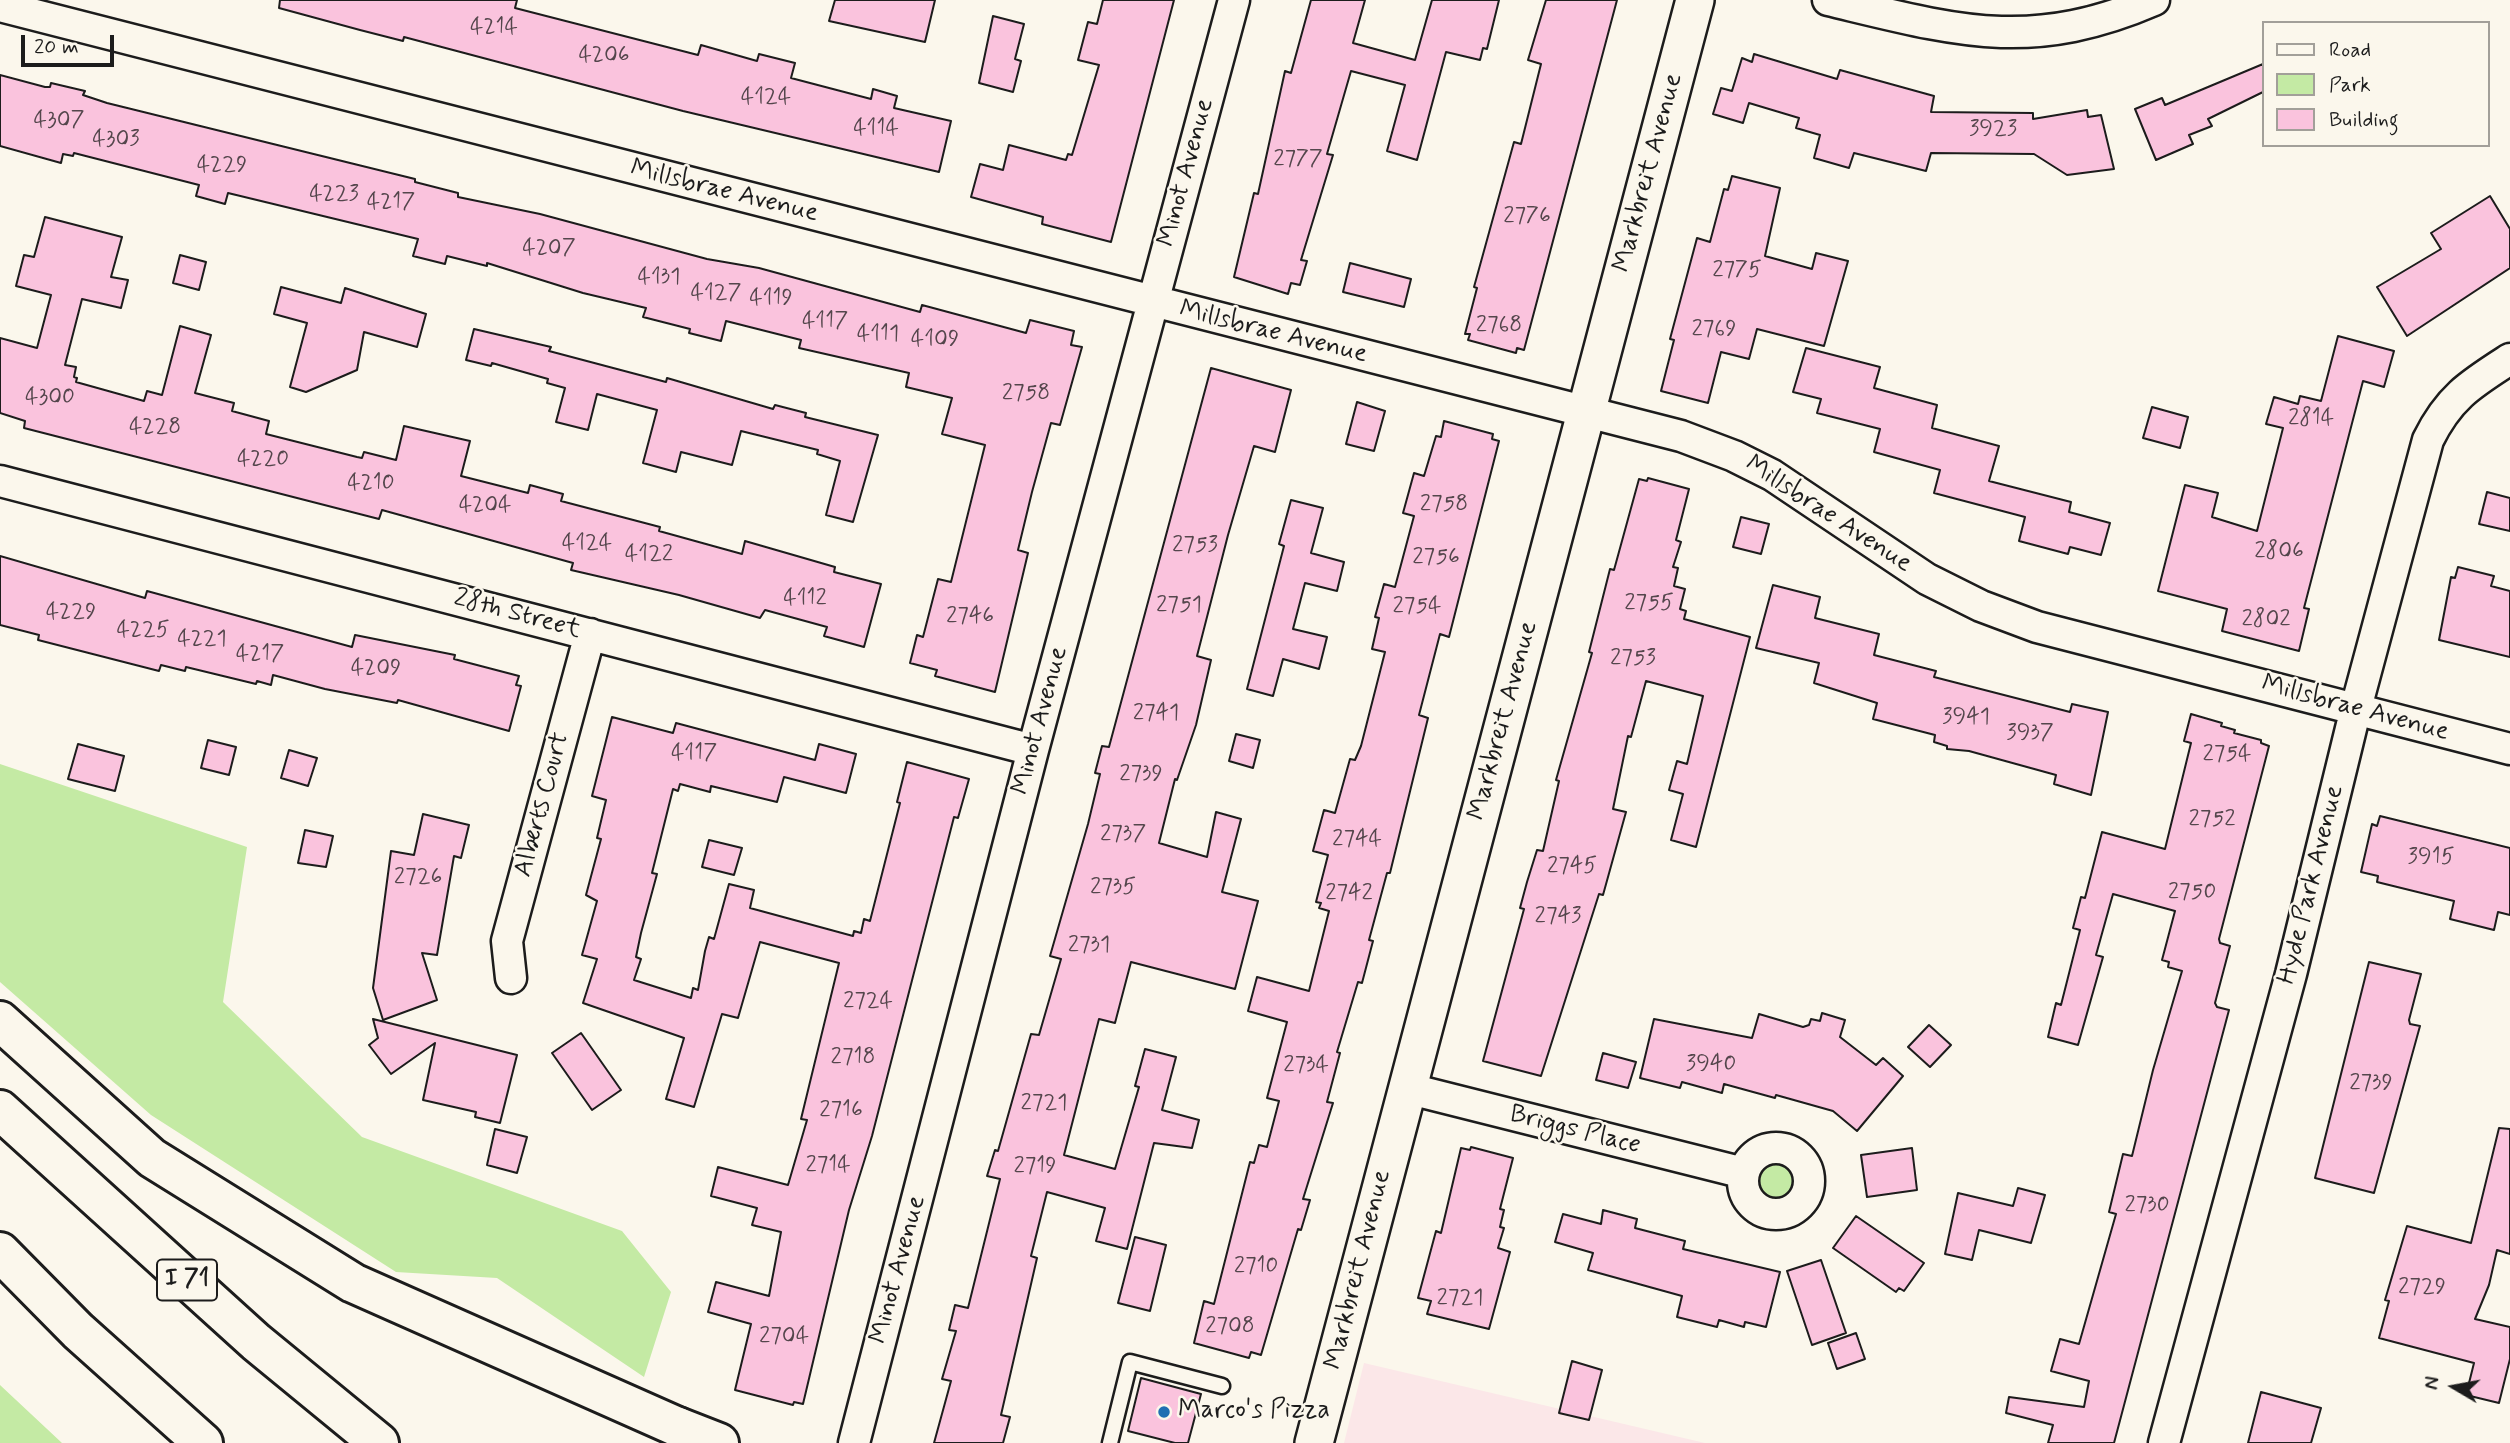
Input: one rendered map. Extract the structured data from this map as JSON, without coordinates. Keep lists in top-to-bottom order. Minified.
{"streets":{"main road":["I 71"],"street":["Minot Avenue","Markbreit Avenue","Millsbrae Avenue","28th Street","Alberts Court","Hyde Park Avenue","Briggs Place"]},"crossings":[["Minot Avenue","Millsbrae Avenue"],["Minot Avenue","28th Street"],["Markbreit Avenue","Millsbrae Avenue"],["Markbreit Avenue","Briggs Place"],["Millsbrae Avenue","Hyde Park Avenue"],["28th Street","Alberts Court"]],"places":["Marco's Pizza"],"house_numbers":["4214","4206","4124","4307","4114","3923","4303","2777","4229","4223","4217","2776","4207","2775","4131","4127","4119","4117","2768","2769","4111","4109","2758","4300","2814","4228","4220","4210","2758","4204","4124","2753","2806","4122","2756","4112","2755","2751","2754","4229","2746","2802","4225","4221","4217","2753","4209","2741","3941","3937","4117","2754","2739","2752","2737","2744","3915","2745","2726","2735","2750","2742","2743","2731","2724","2718","3940","2734","2739","2721","2716","2714","2719","2730","2710","2729","2721","2708","2704"],"legend":["Road","Park","Building"],"scale_bar":"20 m","north":"left"}
